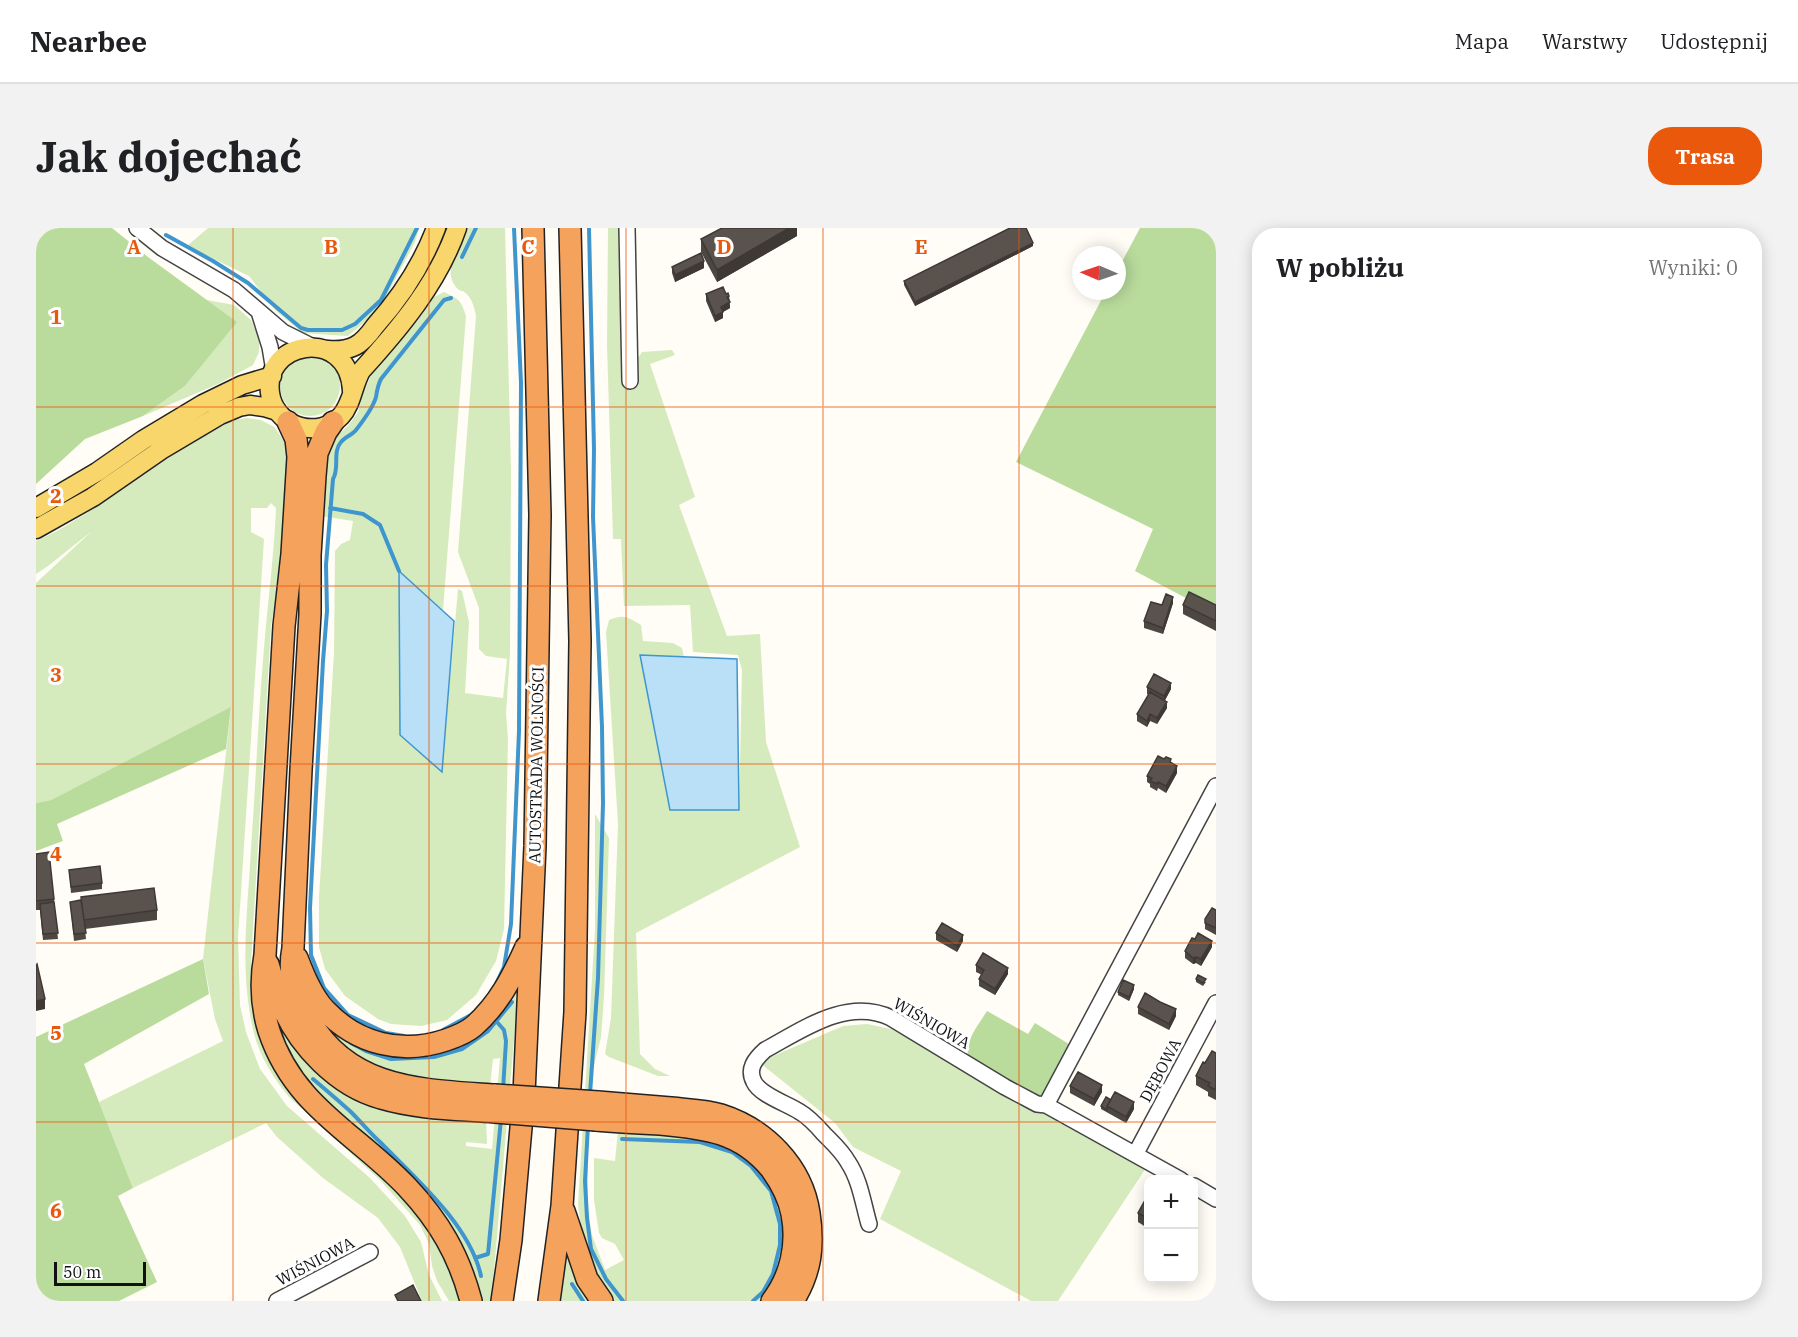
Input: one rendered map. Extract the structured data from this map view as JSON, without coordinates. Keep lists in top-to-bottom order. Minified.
{"streets":{"highway":["AUTOSTRADA WOLNOŚCI"],"street":["WIŚNIOWA","DĘBOWA"]},"crossings":[["WIŚNIOWA","DĘBOWA"]],"scale_bar":"50 m","north":"left","page":{"header":"Nearbee","nav":["Mapa","Warstwy","Udostępnij"],"buttons":"Trasa","title":"Jak dojechać","heading":["W pobliżu","Wyniki: 0"],"map_buttons":["+","−"],"scale":"50 m"},"grid":{"columns":["A","B","C","D","E"],"rows":["1","2","3","4","5","6"]}}
